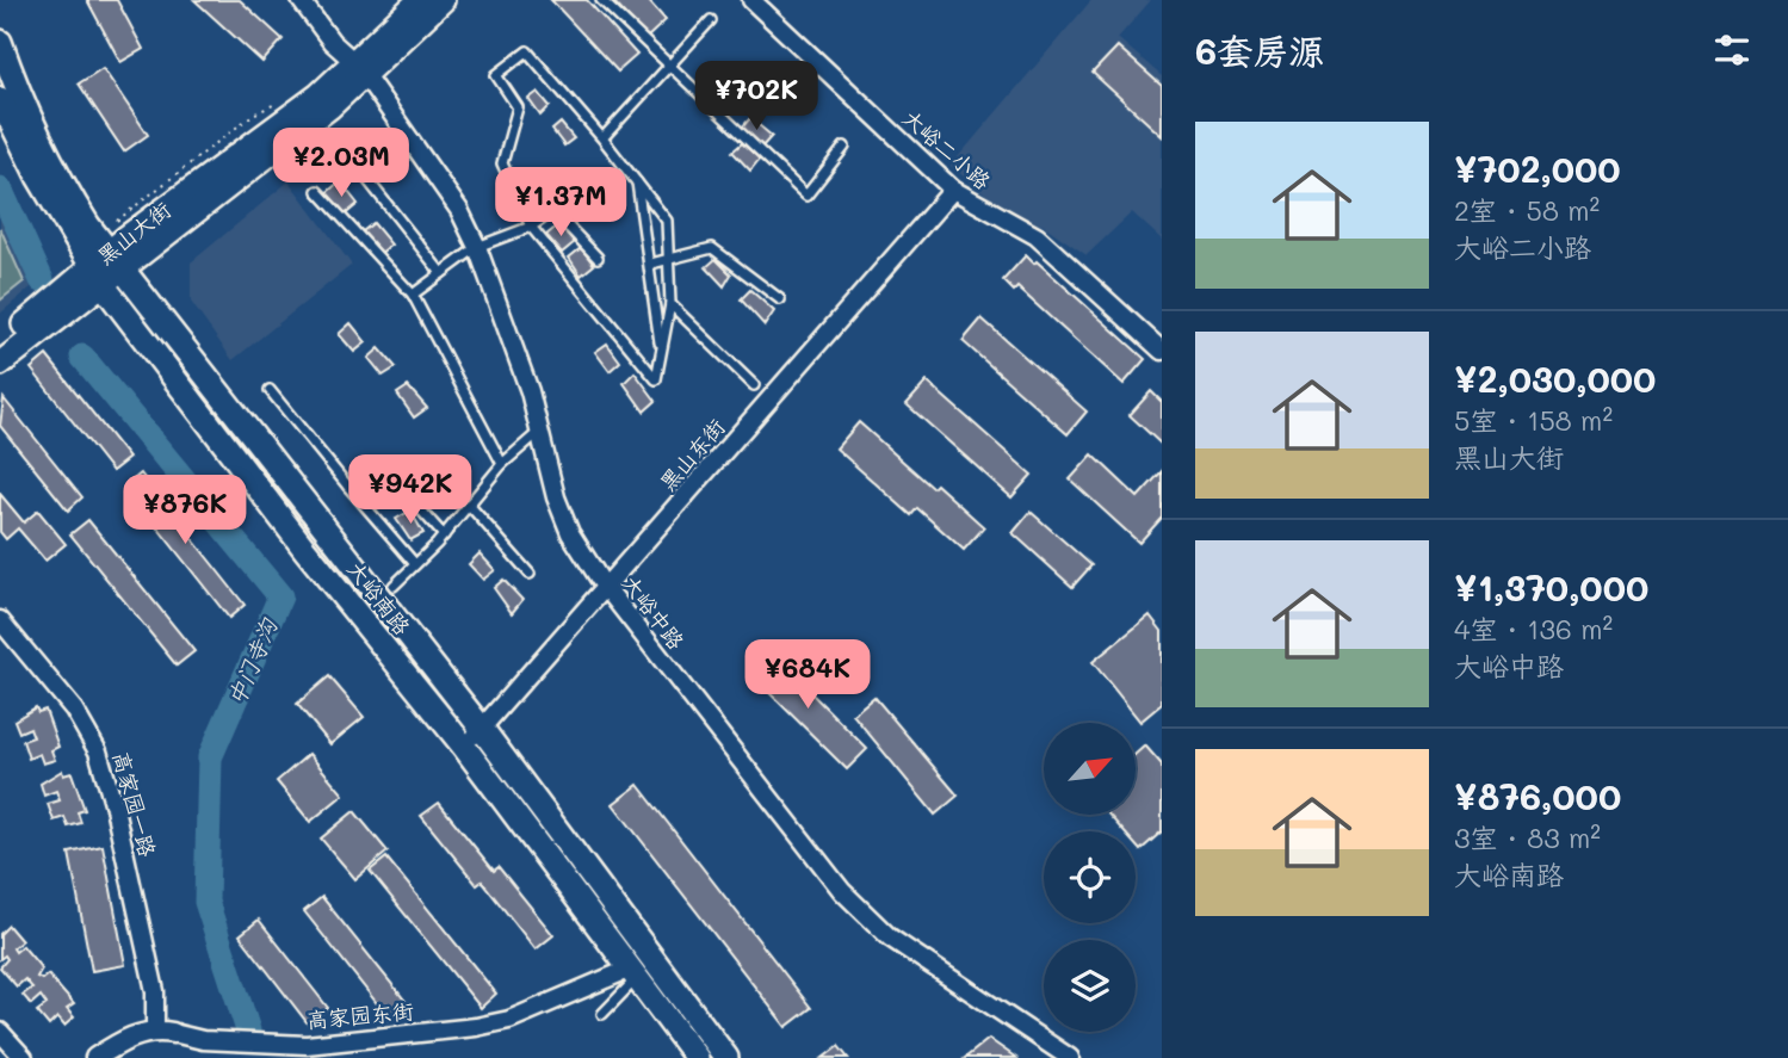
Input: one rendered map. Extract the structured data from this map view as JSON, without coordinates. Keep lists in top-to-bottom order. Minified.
{"streets":{"main road":["黑山大街","大峪南路"],"street":["大峪二小路","黑山东街","大峪中路","高家园一路","高家园东街"]},"crossings":[["大峪二小路","黑山东街"],["黑山大街","大峪南路"],["黑山大街","大峪中路"],["黑山东街","大峪南路"],["黑山东街","大峪中路"],["大峪南路","高家园东街"],["高家园一路","高家园东街"]],"water":["中门寺沟"],"north":"top right","page":{"heading":"6套房源","price":["¥702K","¥2.03M","¥1.37M","¥942K","¥876K","¥684K"],"list":[{"name":"¥702,000","note":"2室 · 58 m² · 大峪二小路"},{"name":"¥2,030,000","note":"5室 · 158 m² · 黑山大街"},{"name":"¥1,370,000","note":"4室 · 136 m² · 大峪中路"},{"name":"¥876,000","note":"3室 · 83 m² · 大峪南路"}]}}
